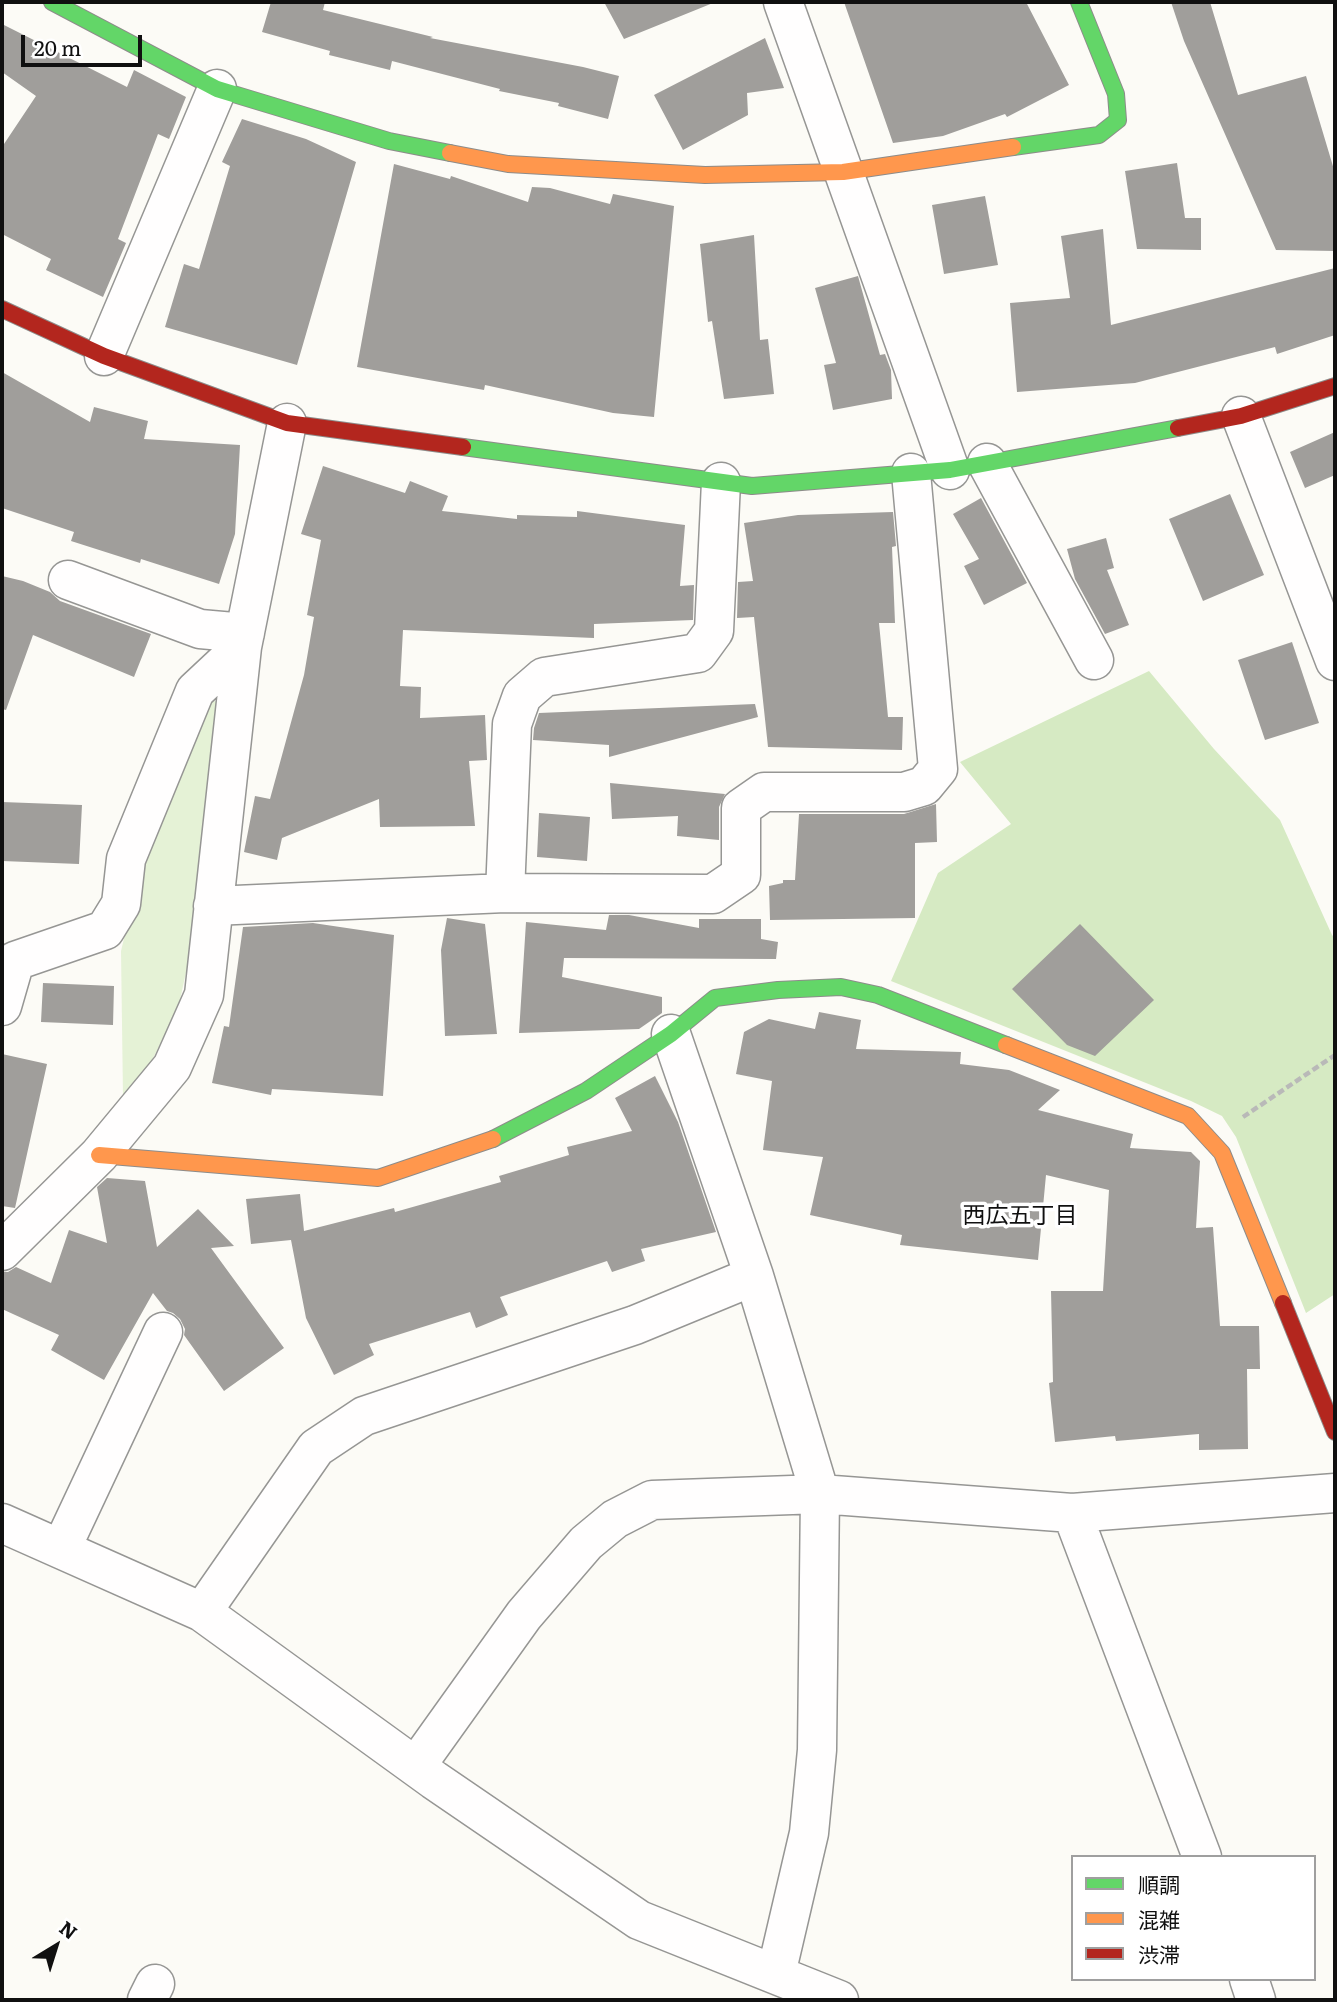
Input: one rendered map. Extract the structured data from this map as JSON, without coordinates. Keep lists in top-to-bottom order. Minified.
{"districts":["西広五丁目"],"legend":["順調","混雑","渋滞"],"scale_bar":"20 m","north":"top right"}
